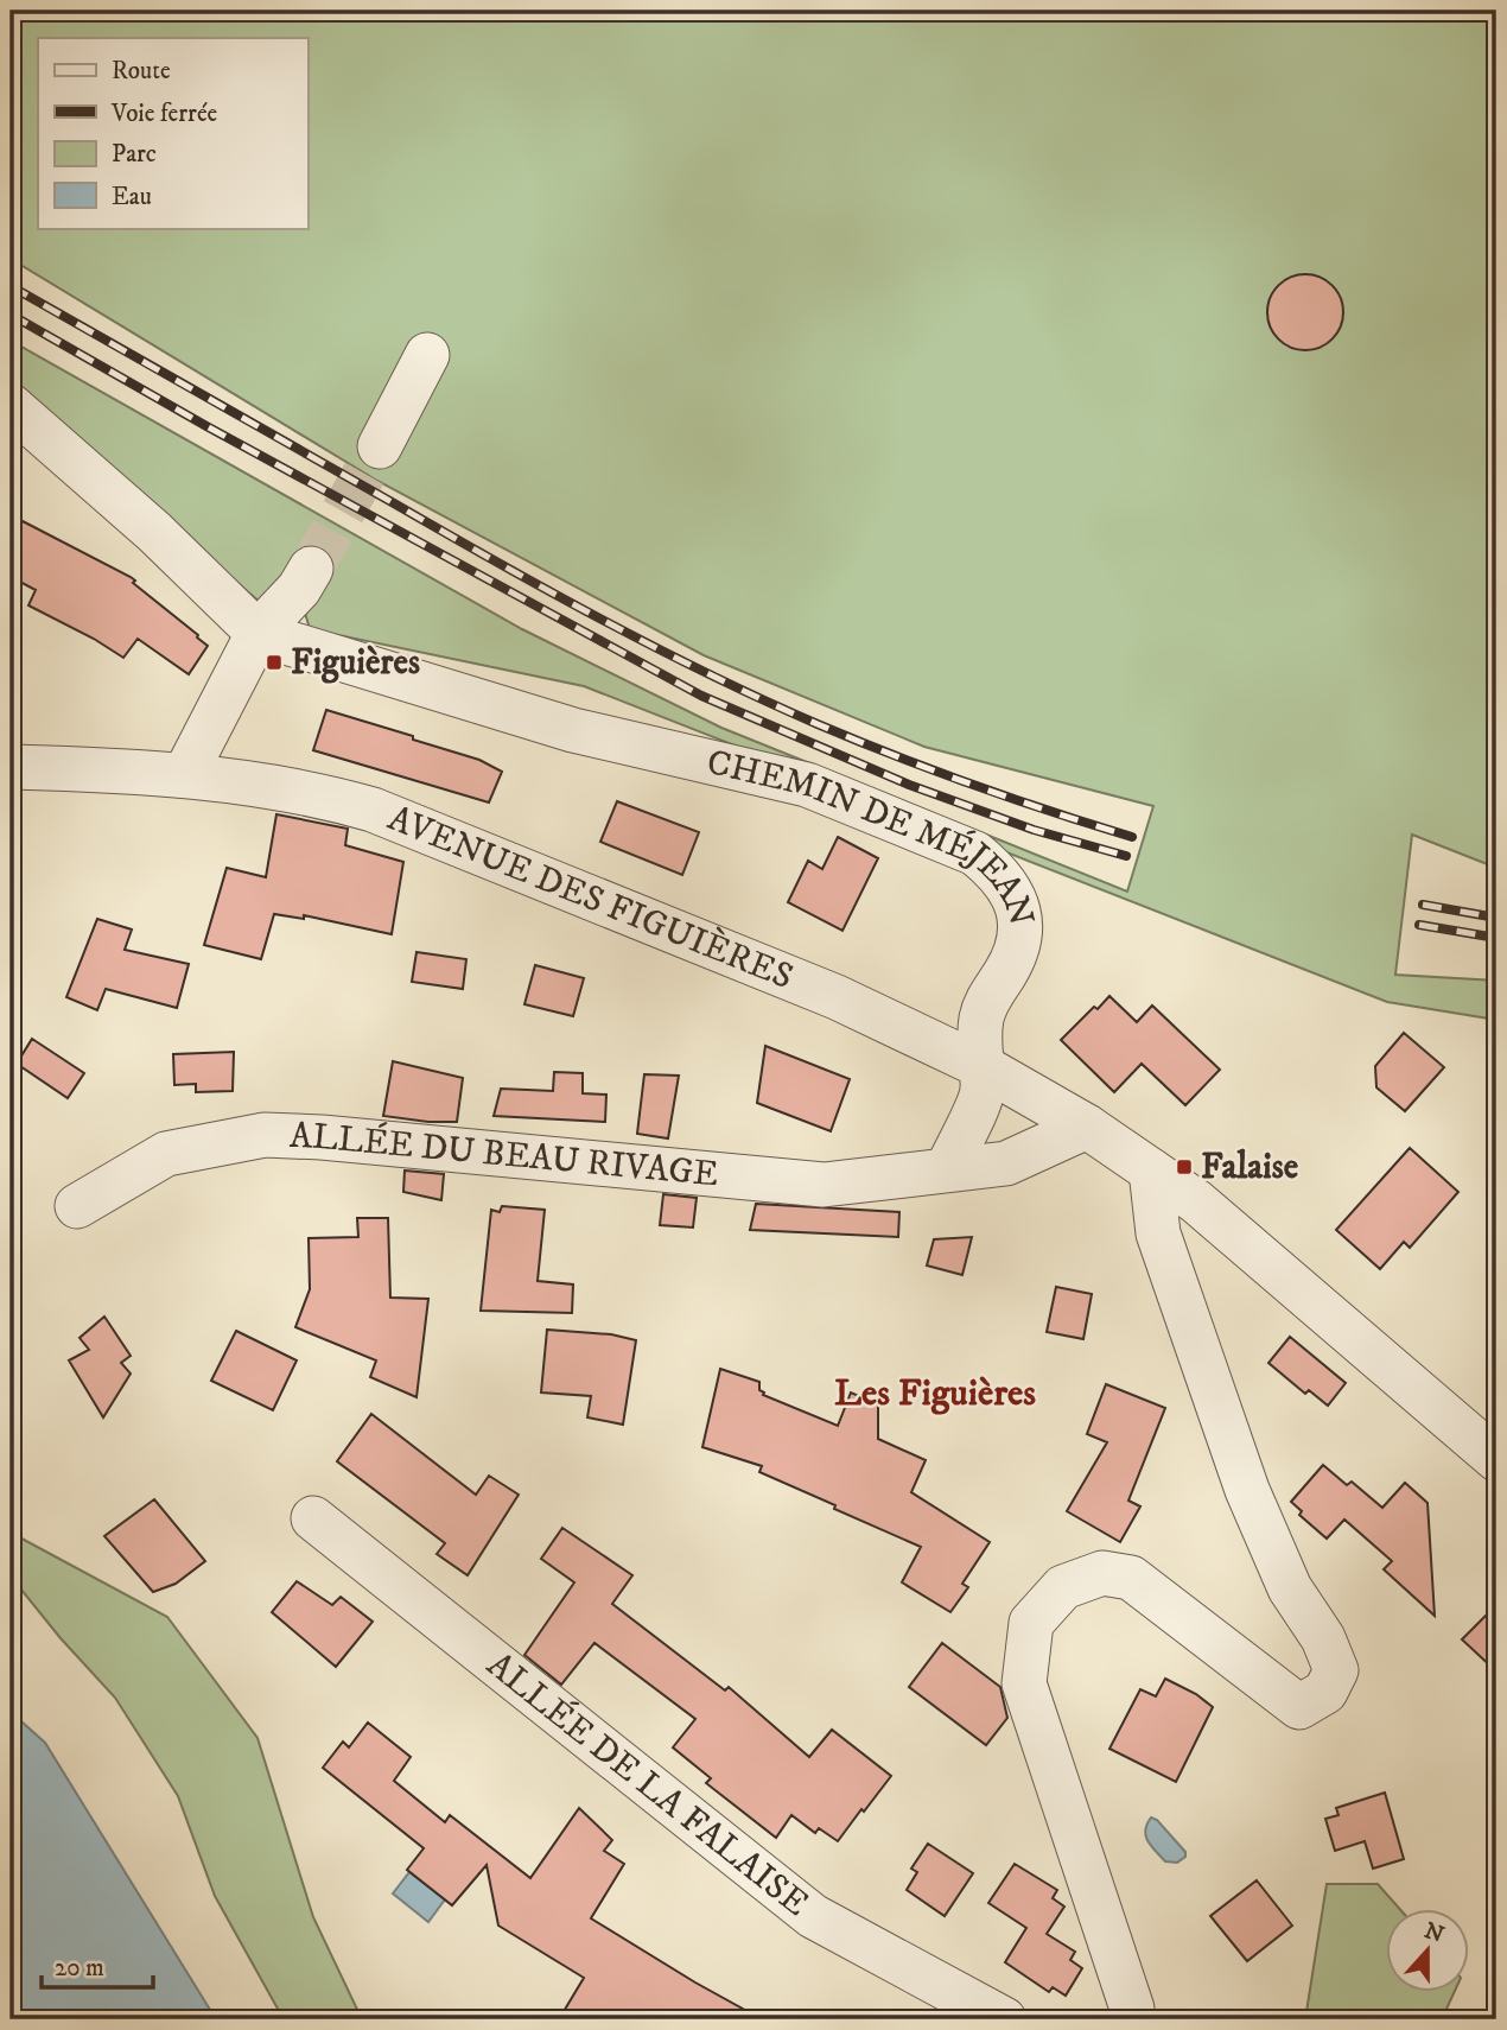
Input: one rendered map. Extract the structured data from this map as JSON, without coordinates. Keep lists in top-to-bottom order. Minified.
{"streets":{"street":["CHEMIN DE MÉJEAN","AVENUE DES FIGUIÈRES","ALLÉE DU BEAU RIVAGE","ALLÉE DE LA FALAISE"]},"crossings":[["CHEMIN DE MÉJEAN","AVENUE DES FIGUIÈRES"]],"districts":["Les Figuières"],"places":{"transit":["Figuières","Falaise"]},"legend":["Route","Voie ferrée","Parc","Eau"],"scale_bar":"20 m","north":"top"}
